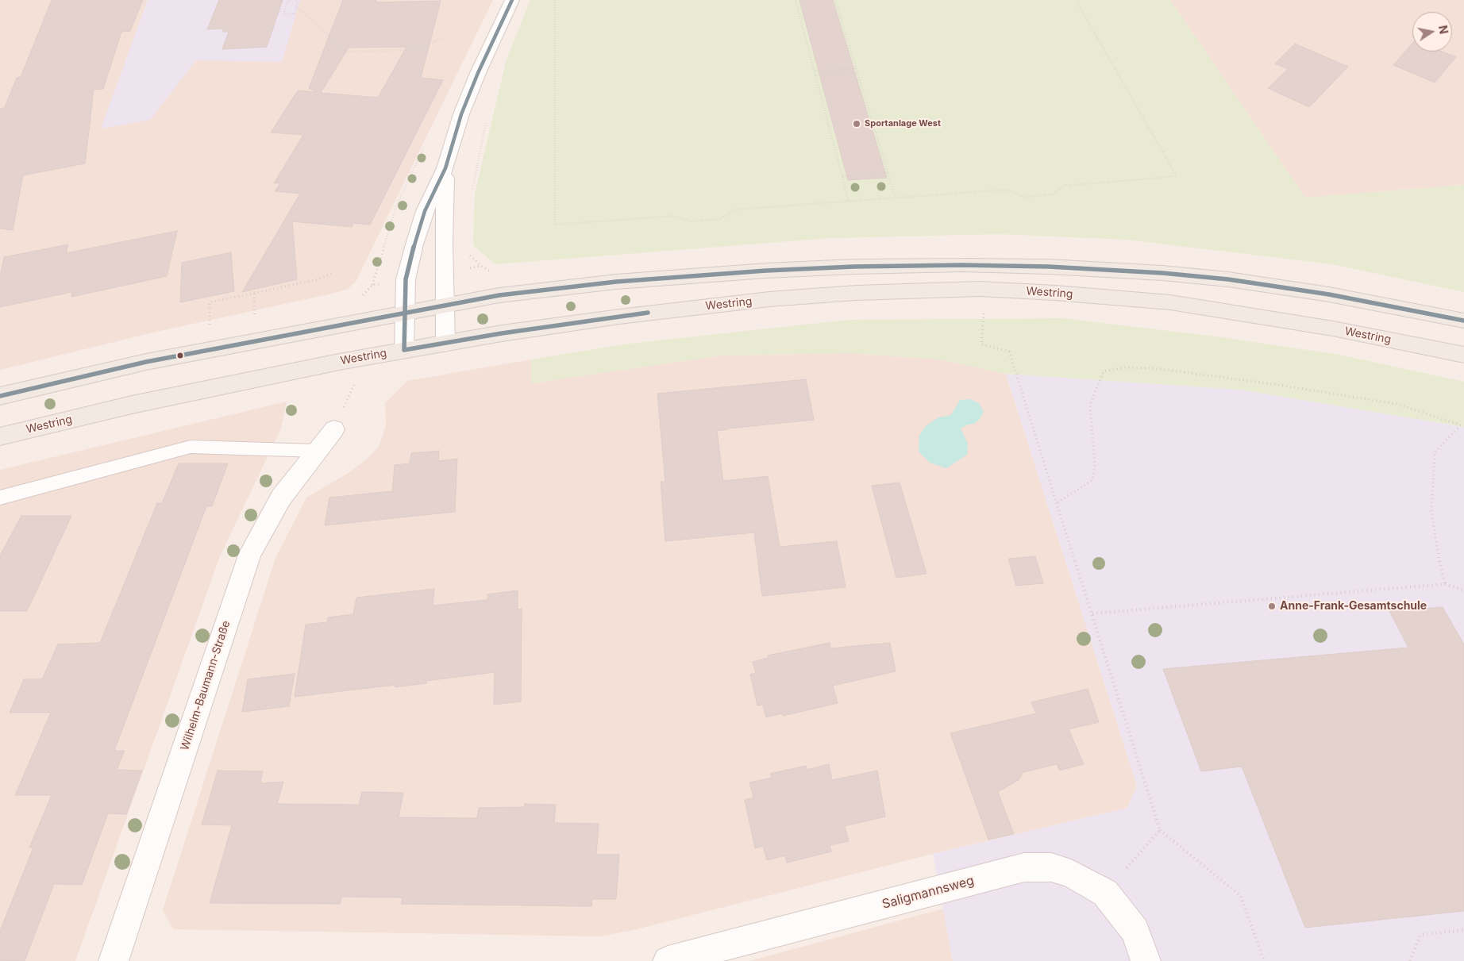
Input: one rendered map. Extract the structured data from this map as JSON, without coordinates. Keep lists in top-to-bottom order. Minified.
{"streets":{"main road":["Westring"],"street":["Wilhelm-Baumann-Straße","Saligmannsweg"]},"places":["Sportanlage West","Anne-Frank-Gesamtschule"],"north":"right"}
